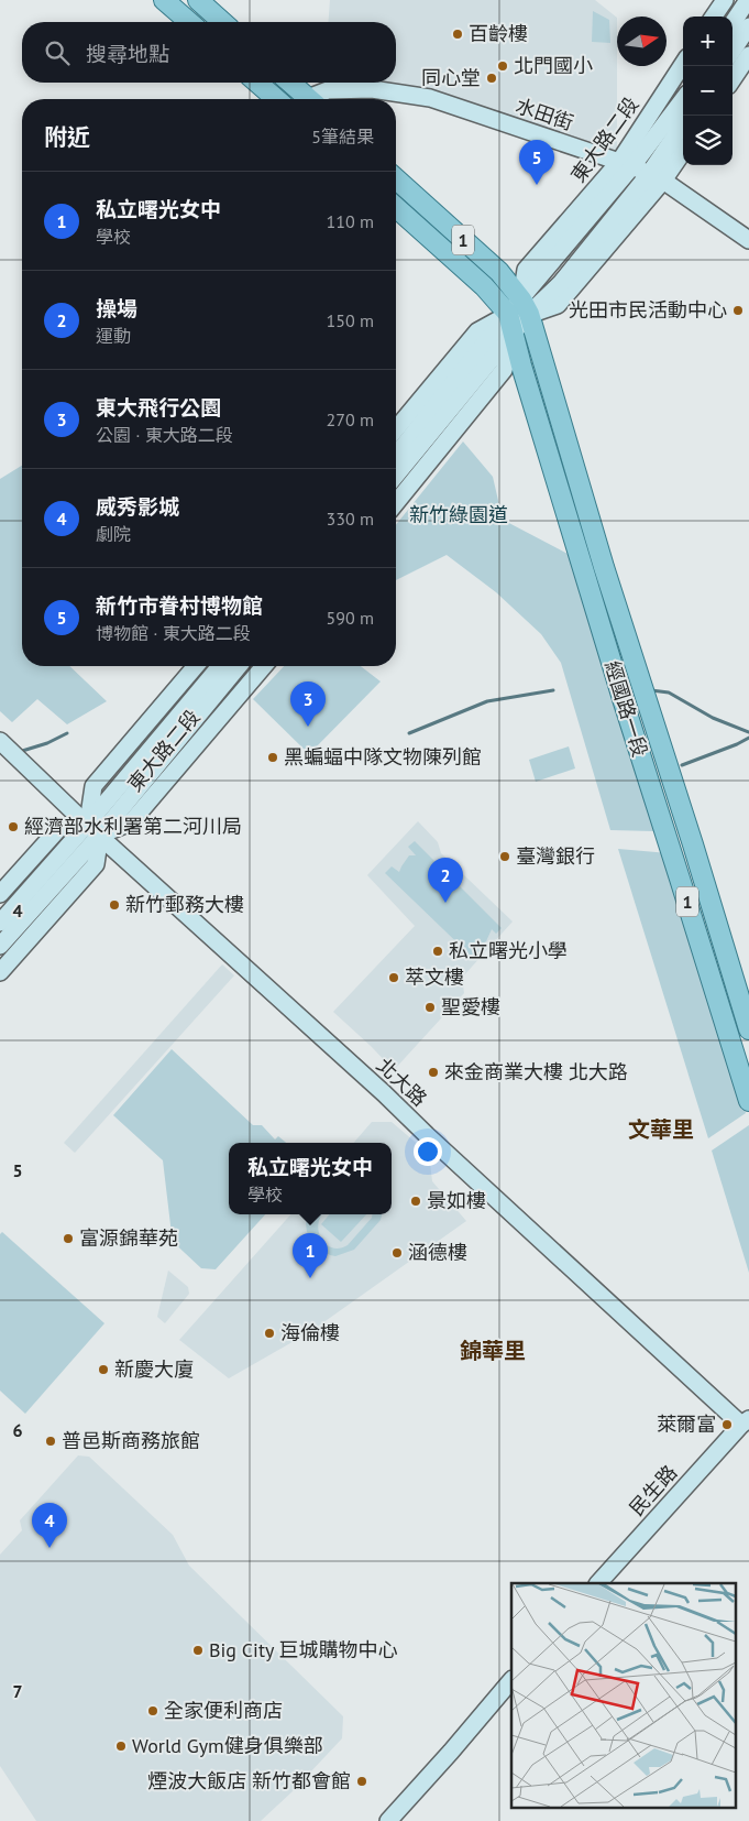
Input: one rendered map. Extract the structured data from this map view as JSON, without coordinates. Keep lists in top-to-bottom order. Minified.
{"streets":{"main road":["1","經國路一段"],"street":["水田街","東大路二段","北大路","民生路"]},"crossings":[["水田街","東大路二段"],["東大路二段","1"],["東大路二段","經國路一段"],["東大路二段","北大路"],["1","經國路一段"],["北大路","民生路"]],"districts":["文華里","錦華里"],"parks":["新竹綠園道"],"places":["百齡樓","北門國小","同心堂","光田市民活動中心","黑蝙蝠中隊文物陳列館","經濟部水利署第二河川局","臺灣銀行","新竹郵務大樓","私立曙光小學","萃文樓","聖愛樓","來金商業大樓 北大路","景如樓","富源錦華苑","涵德樓","海倫樓","新慶大廈","萊爾富","普邑斯商務旅館","Big City 巨城購物中心","全家便利商店","World Gym健身俱樂部","煙波大飯店 新竹都會館"],"north":"right","page":{"map_buttons":["+","−"],"search":"搜尋地點","heading":["附近","5筆結果"],"pins":["5","3","2","1","4"],"list":[{"mark":"1","name":"私立曙光女中","note":"學校","value":"110 m"},{"mark":"2","name":"操場","note":"運動","value":"150 m"},{"mark":"3","name":"東大飛行公園","note":"公園 · 東大路二段","value":"270 m"},{"mark":"4","name":"威秀影城","note":"劇院","value":"330 m"},{"mark":"5","name":"新竹市眷村博物館","note":"博物館 · 東大路二段","value":"590 m"}],"popup":["私立曙光女中","學校"]},"grid":{"rows":["4","5","6","7"]}}
